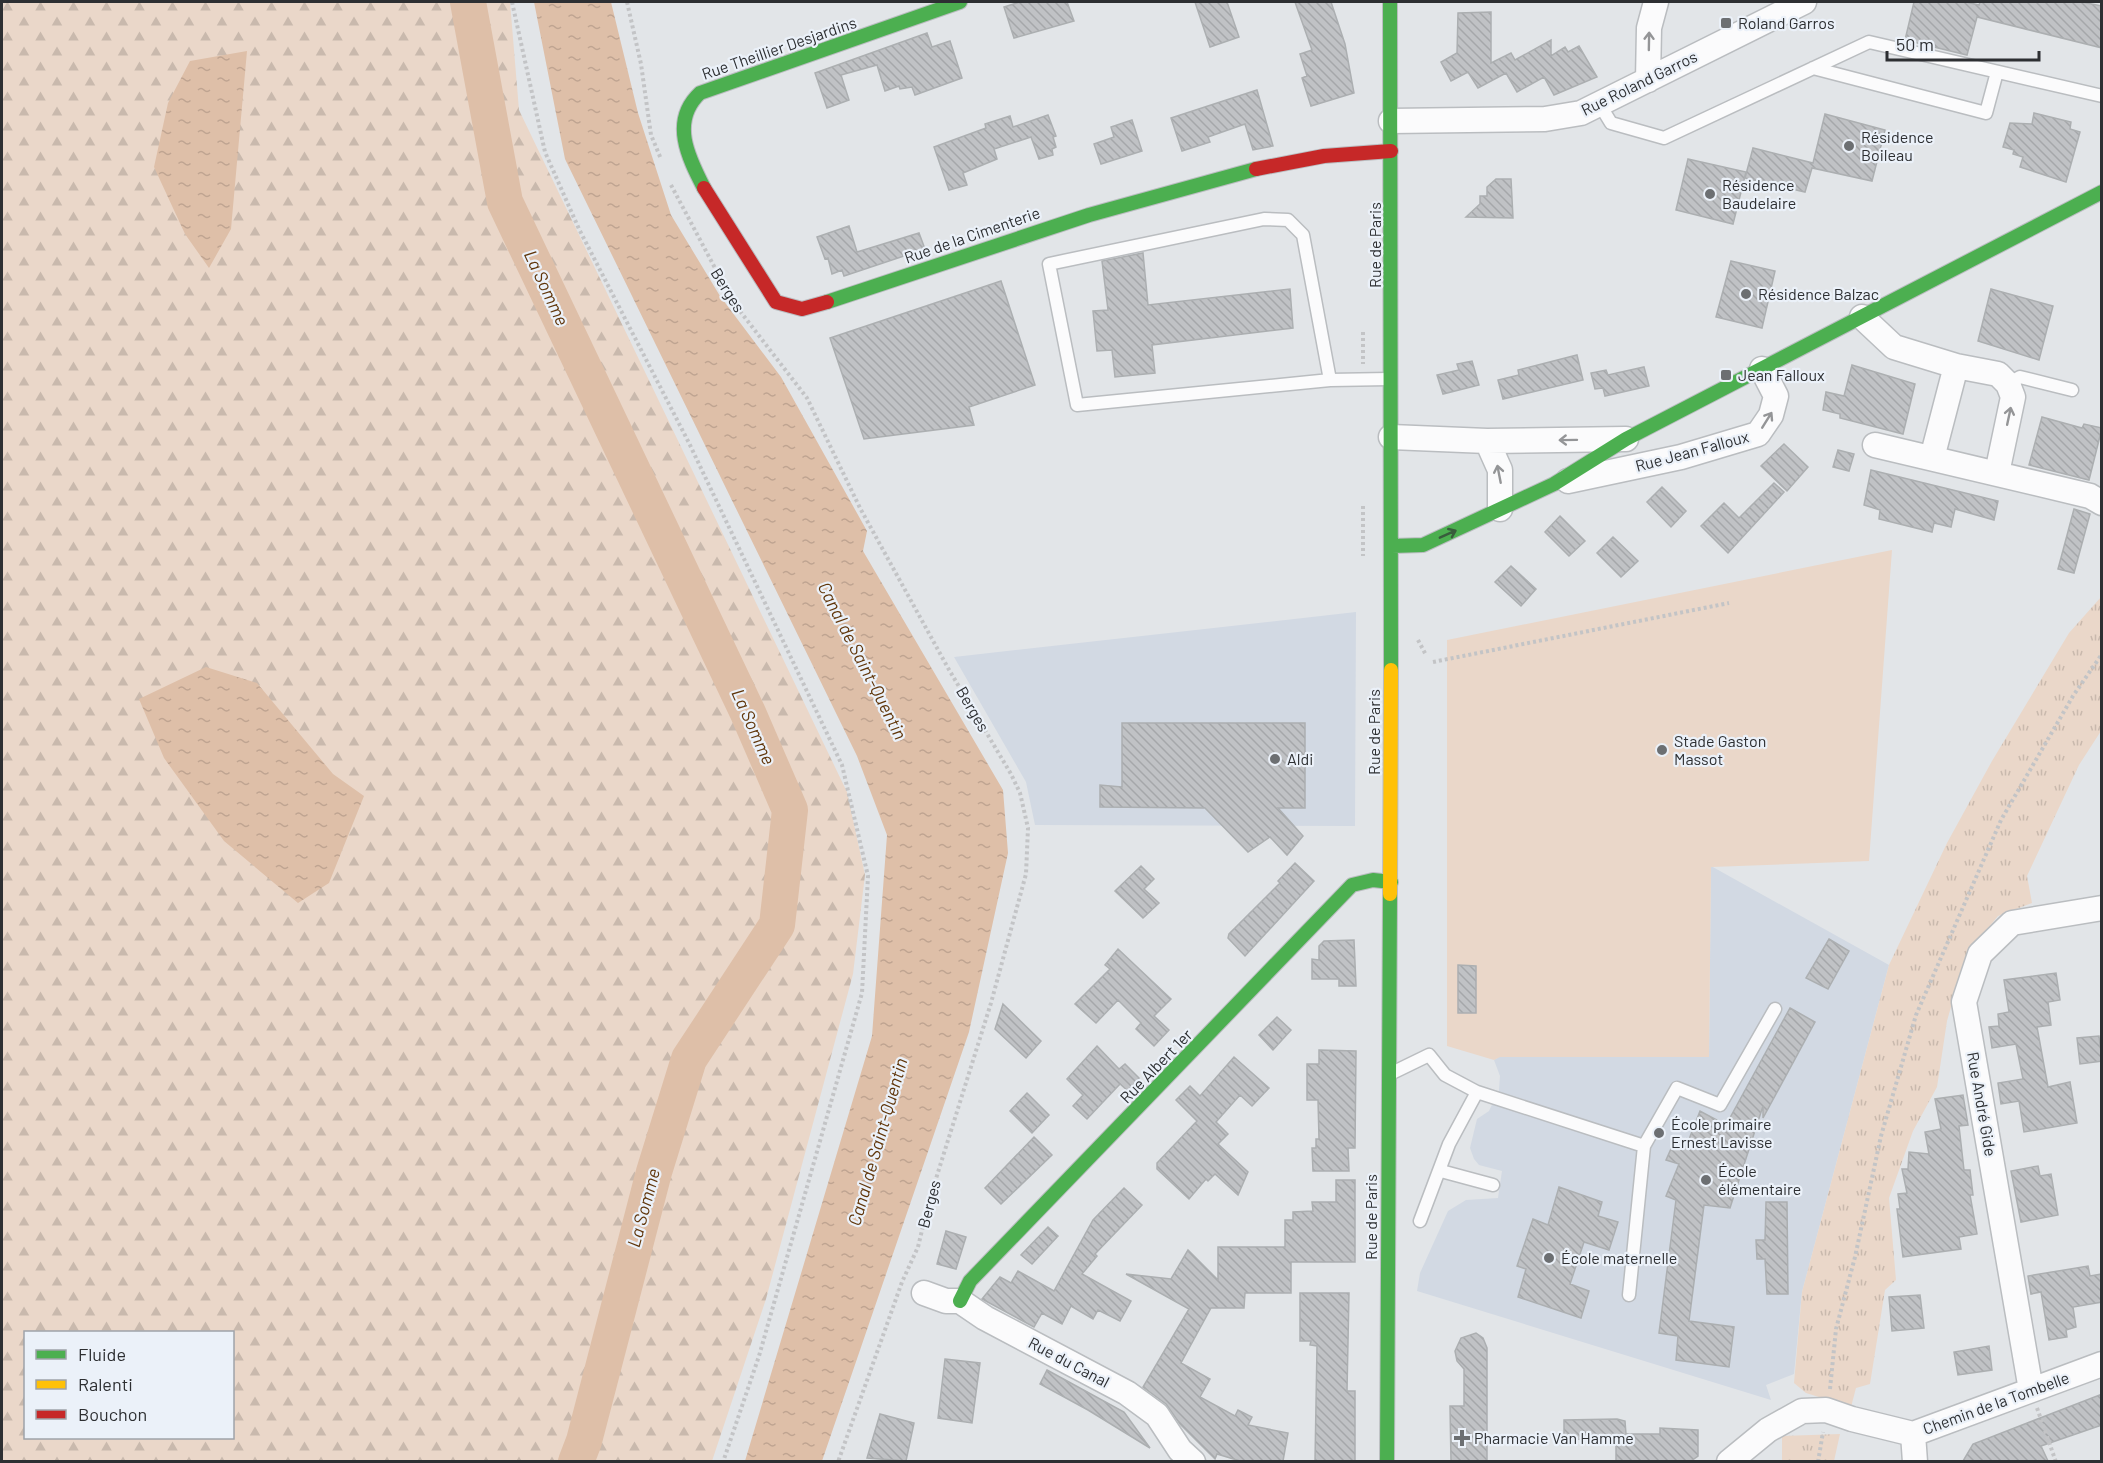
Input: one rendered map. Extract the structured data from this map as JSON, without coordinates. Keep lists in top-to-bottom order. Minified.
{"streets":{"street":["Rue Theillier Desjardins","Rue Roland Garros","Rue de la Cimenterie","Rue de Paris","Rue Jean Falloux","Rue Albert 1er","Rue André Gide","Rue du Canal","Chemin de la Tombelle"],"path":["Berges"]},"crossings":[["Rue Theillier Desjardins","Rue de la Cimenterie"],["Rue Roland Garros","Rue de Paris"],["Rue de la Cimenterie","Rue de Paris"],["Rue de Paris","Rue Jean Falloux"],["Rue de Paris","Rue Albert 1er"],["Rue Albert 1er","Rue du Canal"],["Rue André Gide","Chemin de la Tombelle"]],"water":["La Somme","Canal de Saint-Quentin"],"places":{"transit":["Roland Garros","Jean Falloux"],"other":["Résidence Boileau","Résidence Baudelaire","Résidence Balzac","Stade Gaston Massot","Aldi","École primaire Ernest Lavisse","École élémentaire","École maternelle"],"health":["Pharmacie Van Hamme"]},"legend":["Fluide","Ralenti","Bouchon"],"scale_bar":"50 m"}
